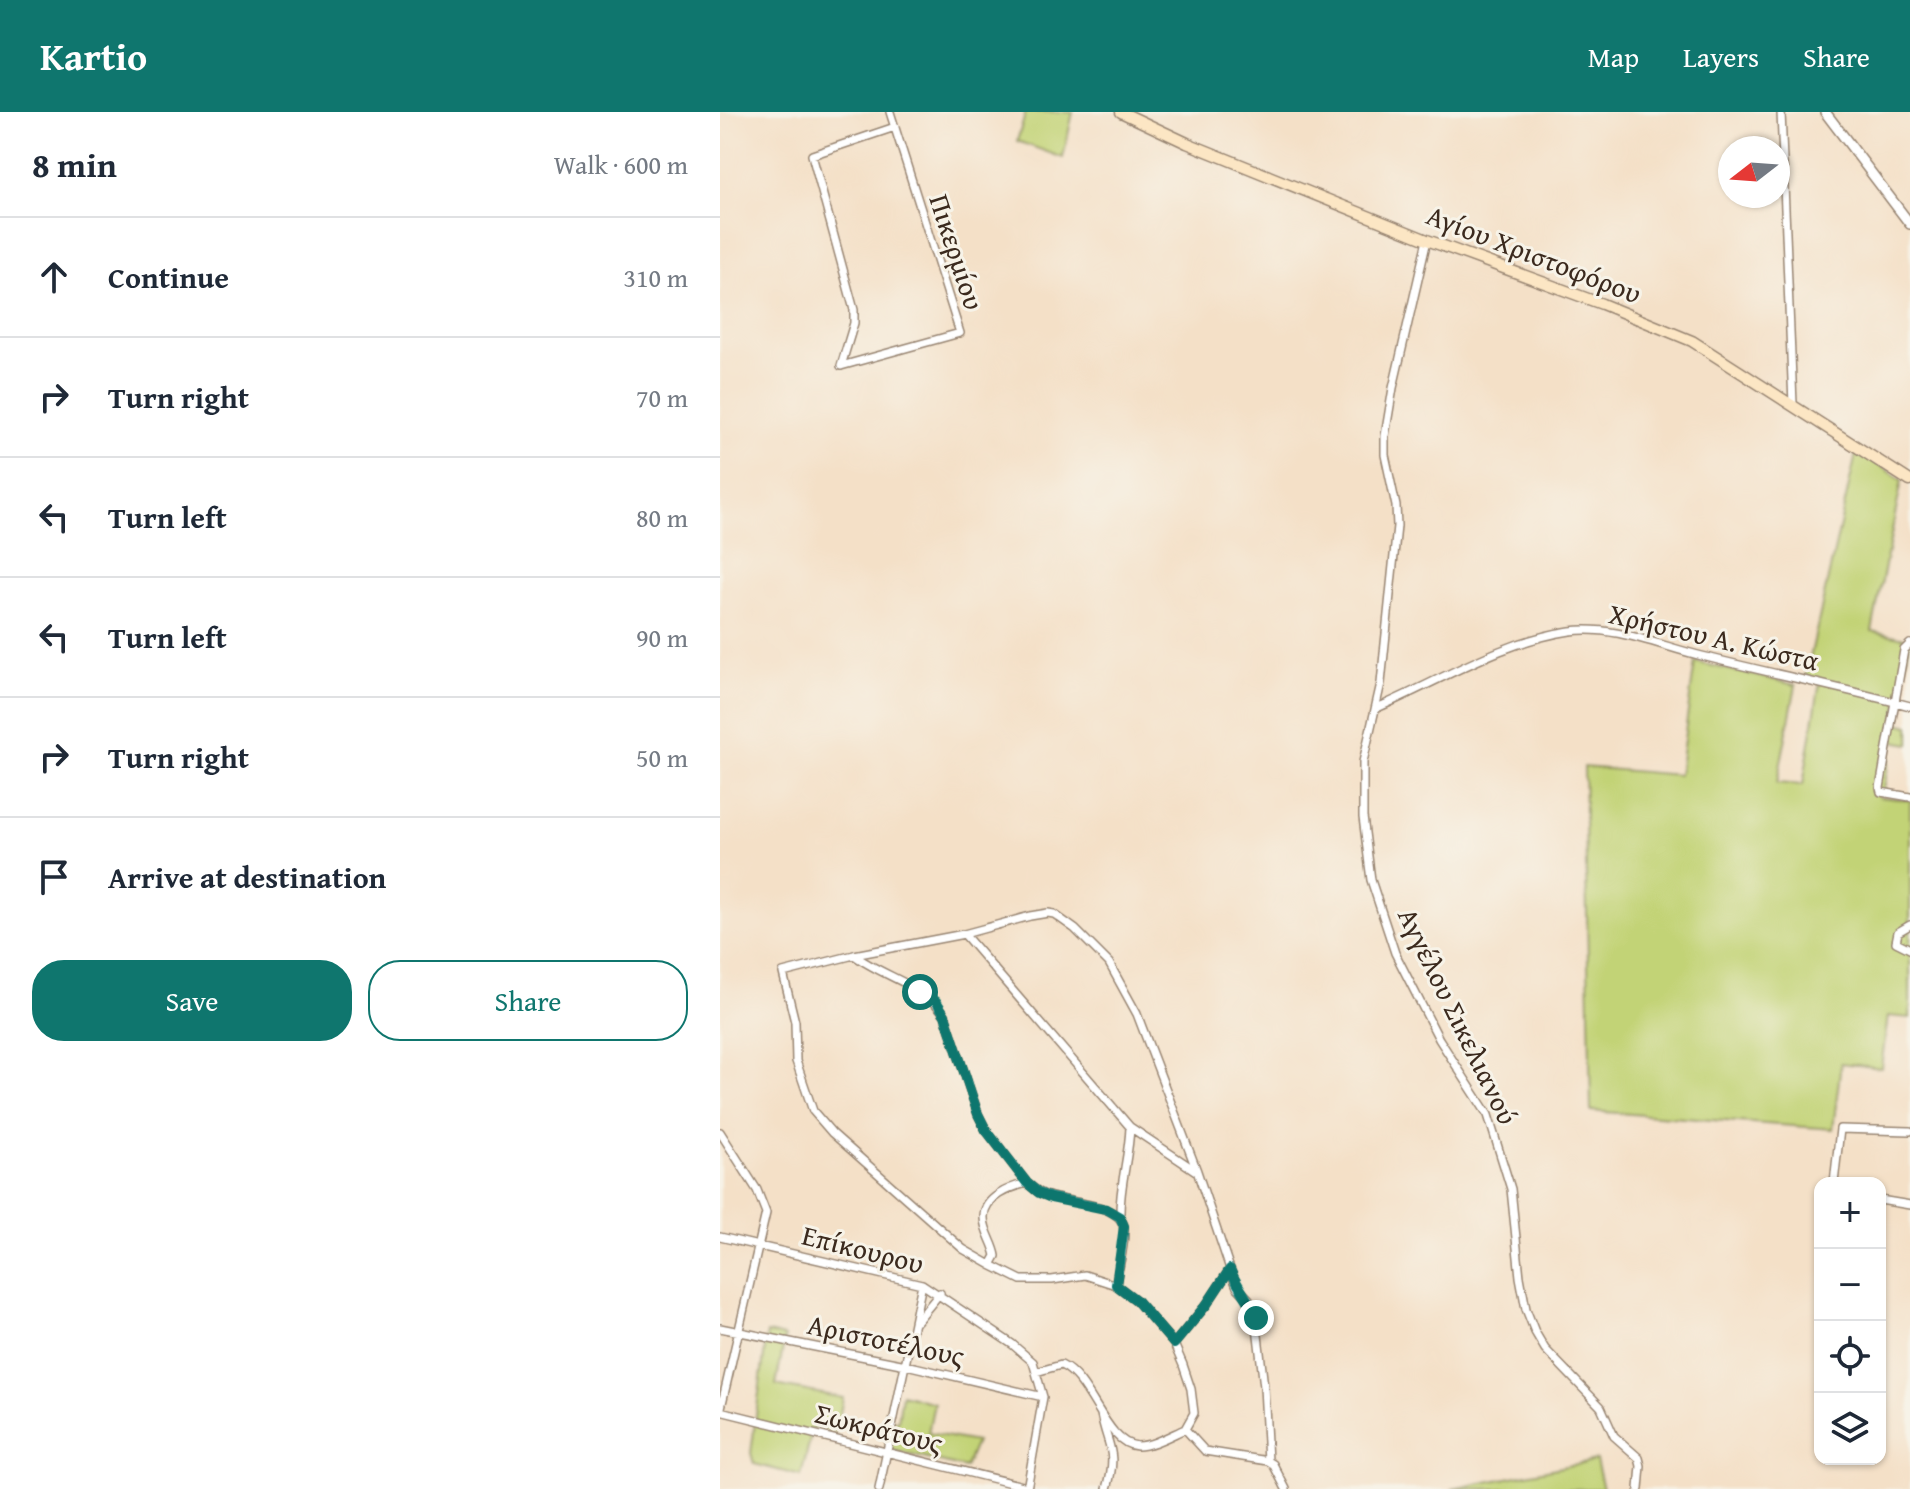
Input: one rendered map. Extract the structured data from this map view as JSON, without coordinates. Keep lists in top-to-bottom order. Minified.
{"streets":{"main road":["Αγίου Χριστοφόρου"],"street":["Πικερμίου","Χρήστου Α. Κώστα","Αγγέλου Σικελιανού","Επίκουρου","Αριστοτέλους","Σωκράτους"]},"crossings":[["Αγίου Χριστοφόρου","Αγγέλου Σικελιανού"],["Χρήστου Α. Κώστα","Αγγέλου Σικελιανού"],["Επίκουρου","Αριστοτέλους"]],"north":"left","page":{"header":"Kartio","nav":["Map","Layers","Share"],"heading":["8 min","Walk · 600 m"],"list":[["Continue","310 m"],["Turn right","70 m"],["Turn left","80 m"],["Turn left","90 m"],["Turn right","50 m"],"Arrive at destination"],"buttons":["Save","Share"],"map_buttons":["+","−"]}}
